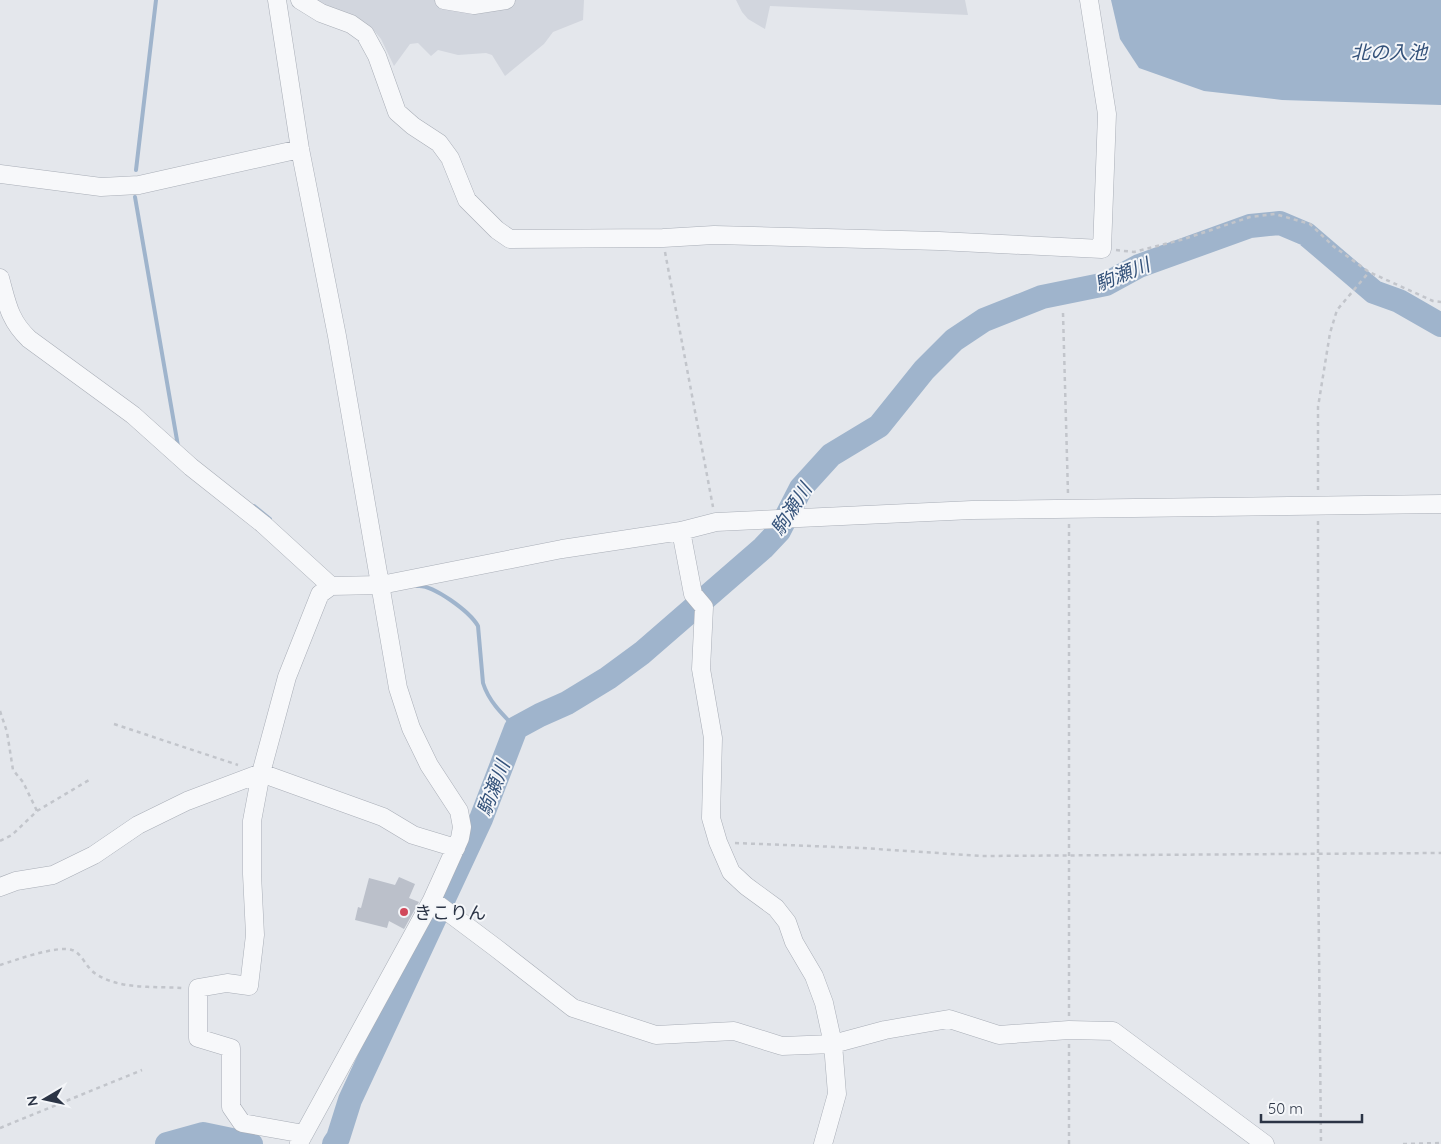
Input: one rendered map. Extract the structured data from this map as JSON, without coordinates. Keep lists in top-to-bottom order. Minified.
{"water":["北の入池","駒瀬川"],"places":["きこりん"],"scale_bar":"50 m","north":"left"}
